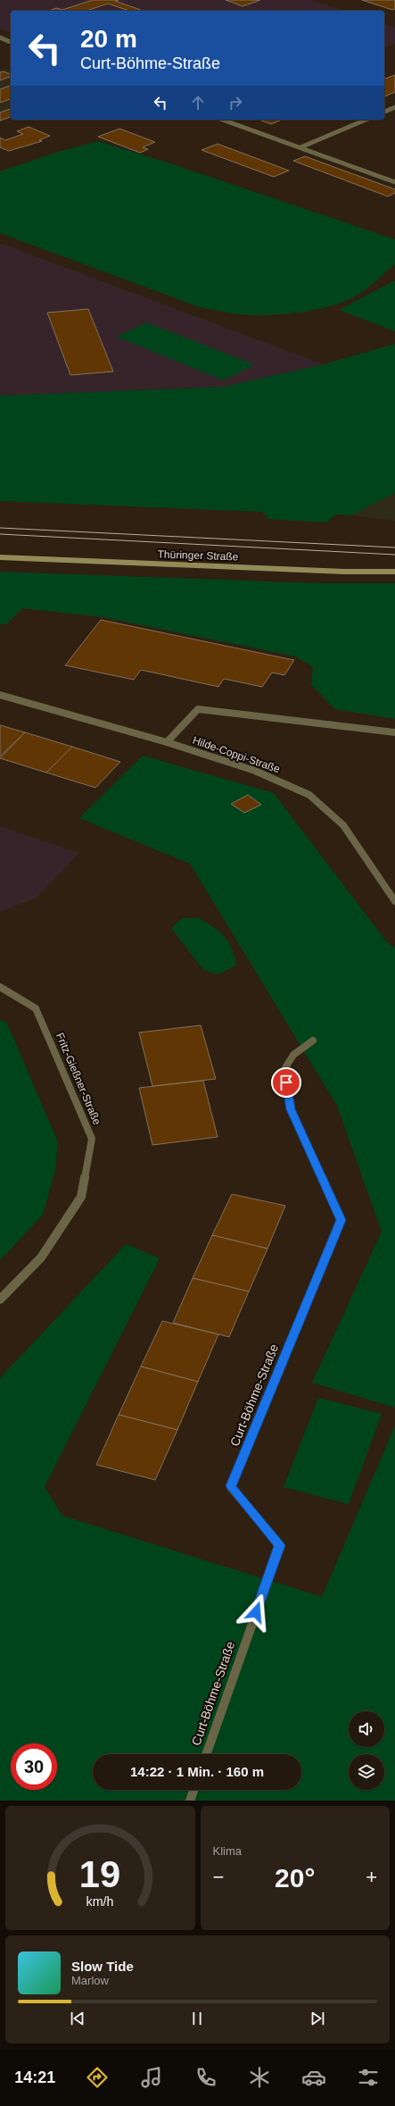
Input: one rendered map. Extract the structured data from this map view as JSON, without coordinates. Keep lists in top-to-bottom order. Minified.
{"streets":{"main road":["Thüringer Straße"],"street":["Hilde-Coppi-Straße","Fritz-Gießner-Straße","Curt-Böhme-Straße"]},"page":{"turn":["20 m","Curt-Böhme-Straße"],"limit":"30","trip":"14:22 · 1 Min. · 160 m","tile":"Klima","heat":["−","20°","+"],"song":["Slow Tide","Marlow"],"tabs":"14:21","gauge":["19","km/h"]}}
